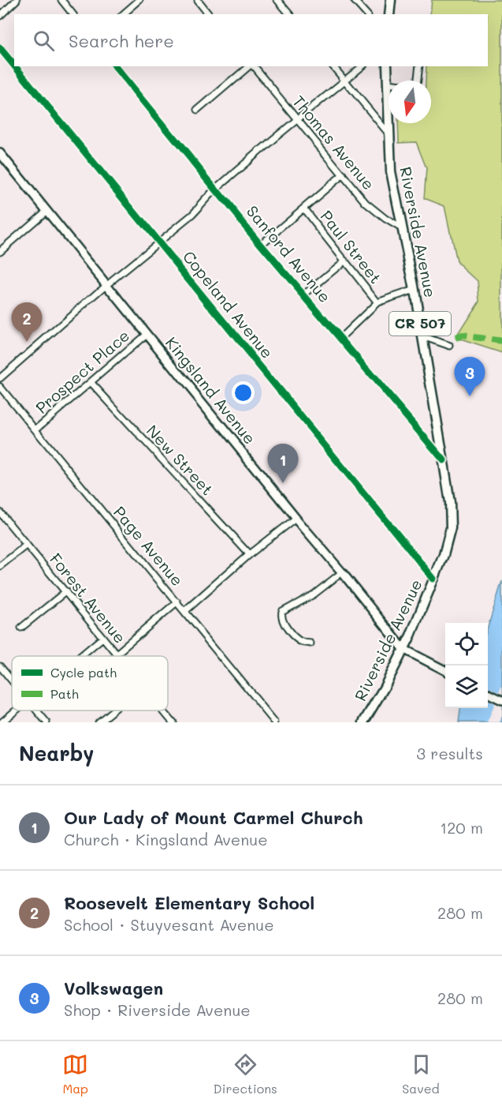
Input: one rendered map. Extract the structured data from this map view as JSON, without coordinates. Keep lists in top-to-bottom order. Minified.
{"streets":{"main road":["Riverside Avenue","CR 507","Kingsland Avenue"],"street":["Thomas Avenue","Paul Street","Sanford Avenue","Copeland Avenue","Prospect Place","New Street","Page Avenue","Forest Avenue"]},"crossings":[["Thomas Avenue","Riverside Avenue"],["Riverside Avenue","Sanford Avenue"],["Riverside Avenue","Copeland Avenue"],["Riverside Avenue","Kingsland Avenue"],["Prospect Place","Kingsland Avenue"],["Prospect Place","New Street"],["Prospect Place","Page Avenue"]],"legend":["Cycle path","Path"],"north":"bottom","page":{"search":"Search here","pins":["2","3","1"],"heading":["Nearby","3 results"],"list":[{"mark":"1","name":"Our Lady of Mount Carmel Church","note":"Church · Kingsland Avenue","value":"120 m"},{"mark":"2","name":"Roosevelt Elementary School","note":"School · Stuyvesant Avenue","value":"280 m"},{"mark":"3","name":"Volkswagen","note":"Shop · Riverside Avenue","value":"280 m"}],"nav":["Map","Directions","Saved"]}}
